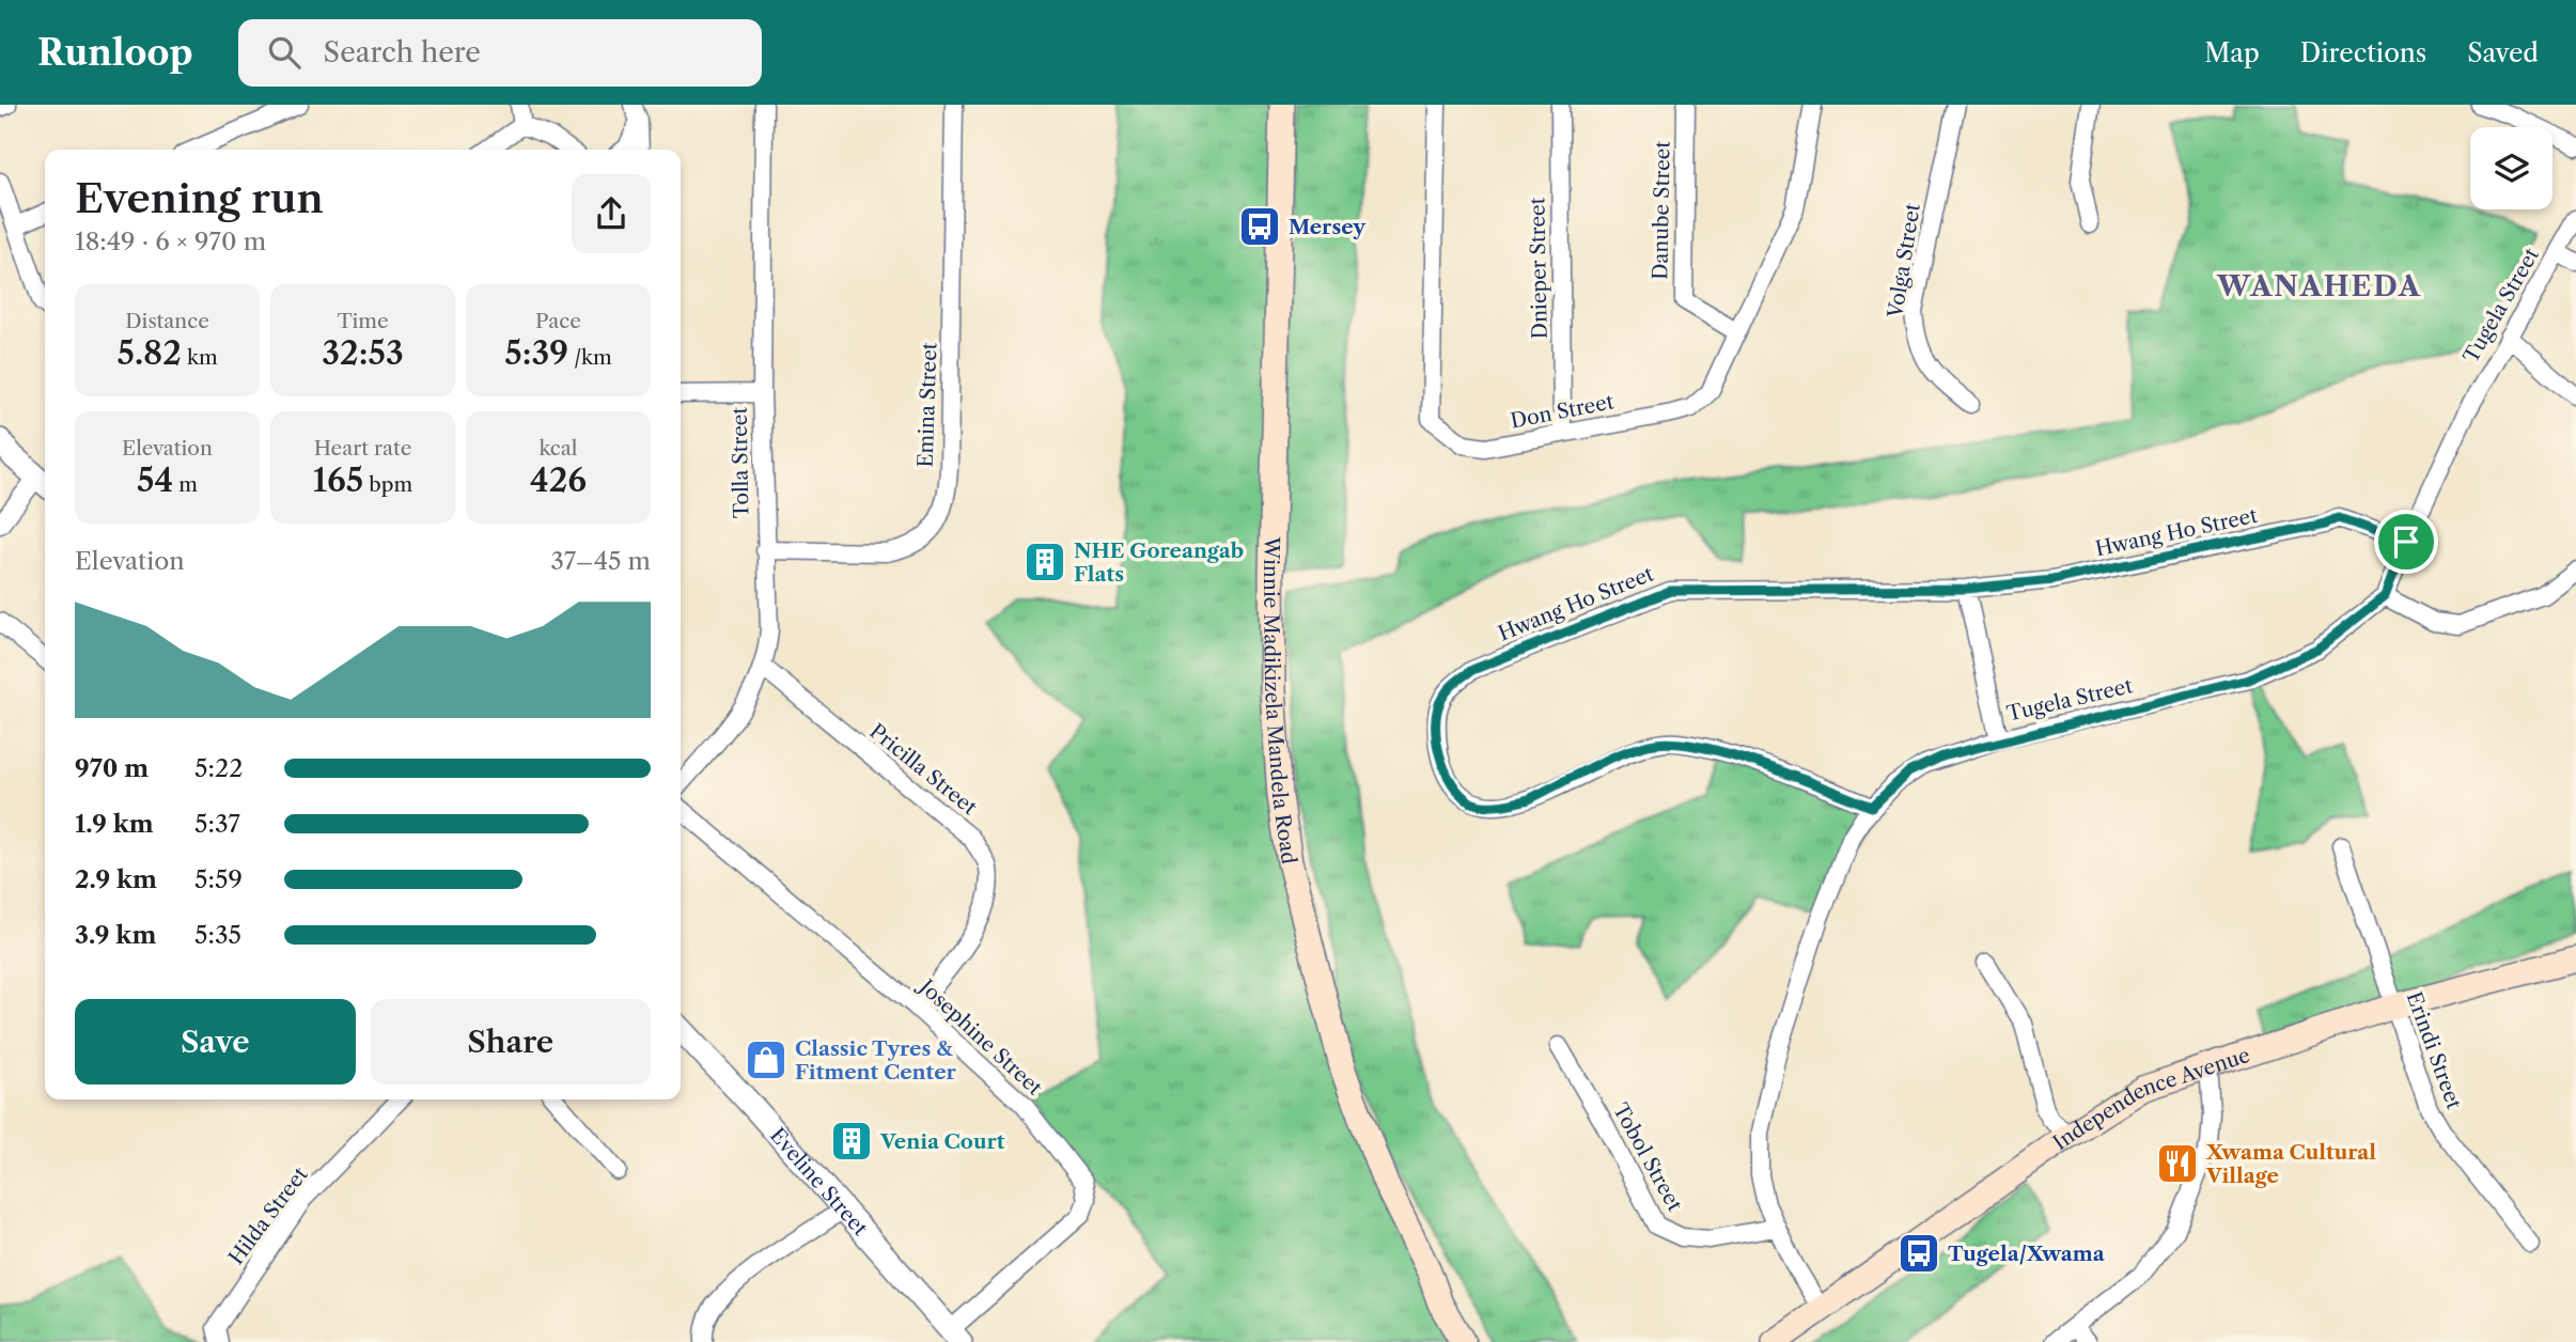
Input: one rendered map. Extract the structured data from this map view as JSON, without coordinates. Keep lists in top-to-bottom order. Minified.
{"streets":{"main road":["Winnie Madikizela Mandela Road","Independence Avenue"],"street":["Danube Street","Volga Street","Dnieper Street","Tugela Street","Emina Street","Don Street","Tolla Street","Hwang Ho Street","Pricilla Street","Josephine Street","Erindi Street","Tobol Street","Eveline Street","Hilda Street"]},"crossings":[["Danube Street","Don Street"],["Dnieper Street","Don Street"],["Tugela Street","Hwang Ho Street"],["Tugela Street","Independence Avenue"],["Tugela Street","Tobol Street"],["Emina Street","Tolla Street"],["Tolla Street","Pricilla Street"],["Pricilla Street","Josephine Street"],["Josephine Street","Eveline Street"],["Erindi Street","Independence Avenue"]],"districts":["WANAHEDA"],"places":{"bus stop":["Mersey","Tugela/Xwama"],"building":["NHE Goreangab Flats","Venia Court"],"shop":["Classic Tyres & Fitment Center"],"restaurant":["Xwama Cultural Village"]},"page":{"header":"Runloop","search":"Search here","nav":["Map","Directions","Saved"],"heading":["Evening run","18:49 · 6 × 970 m"],"stats":[["Distance","5.82 km"],["Time","32:53"],["Pace","5:39 /km"],["Elevation","54 m"],["Heart rate","165 bpm"],["kcal","426"]],"chart":["Elevation","37–45 m"],"list":[{"name":"970 m","note":"5:22"},{"name":"1.9 km","note":"5:37"},{"name":"2.9 km","note":"5:59"},{"name":"3.9 km","note":"5:35"}],"buttons":["Save","Share"]}}
